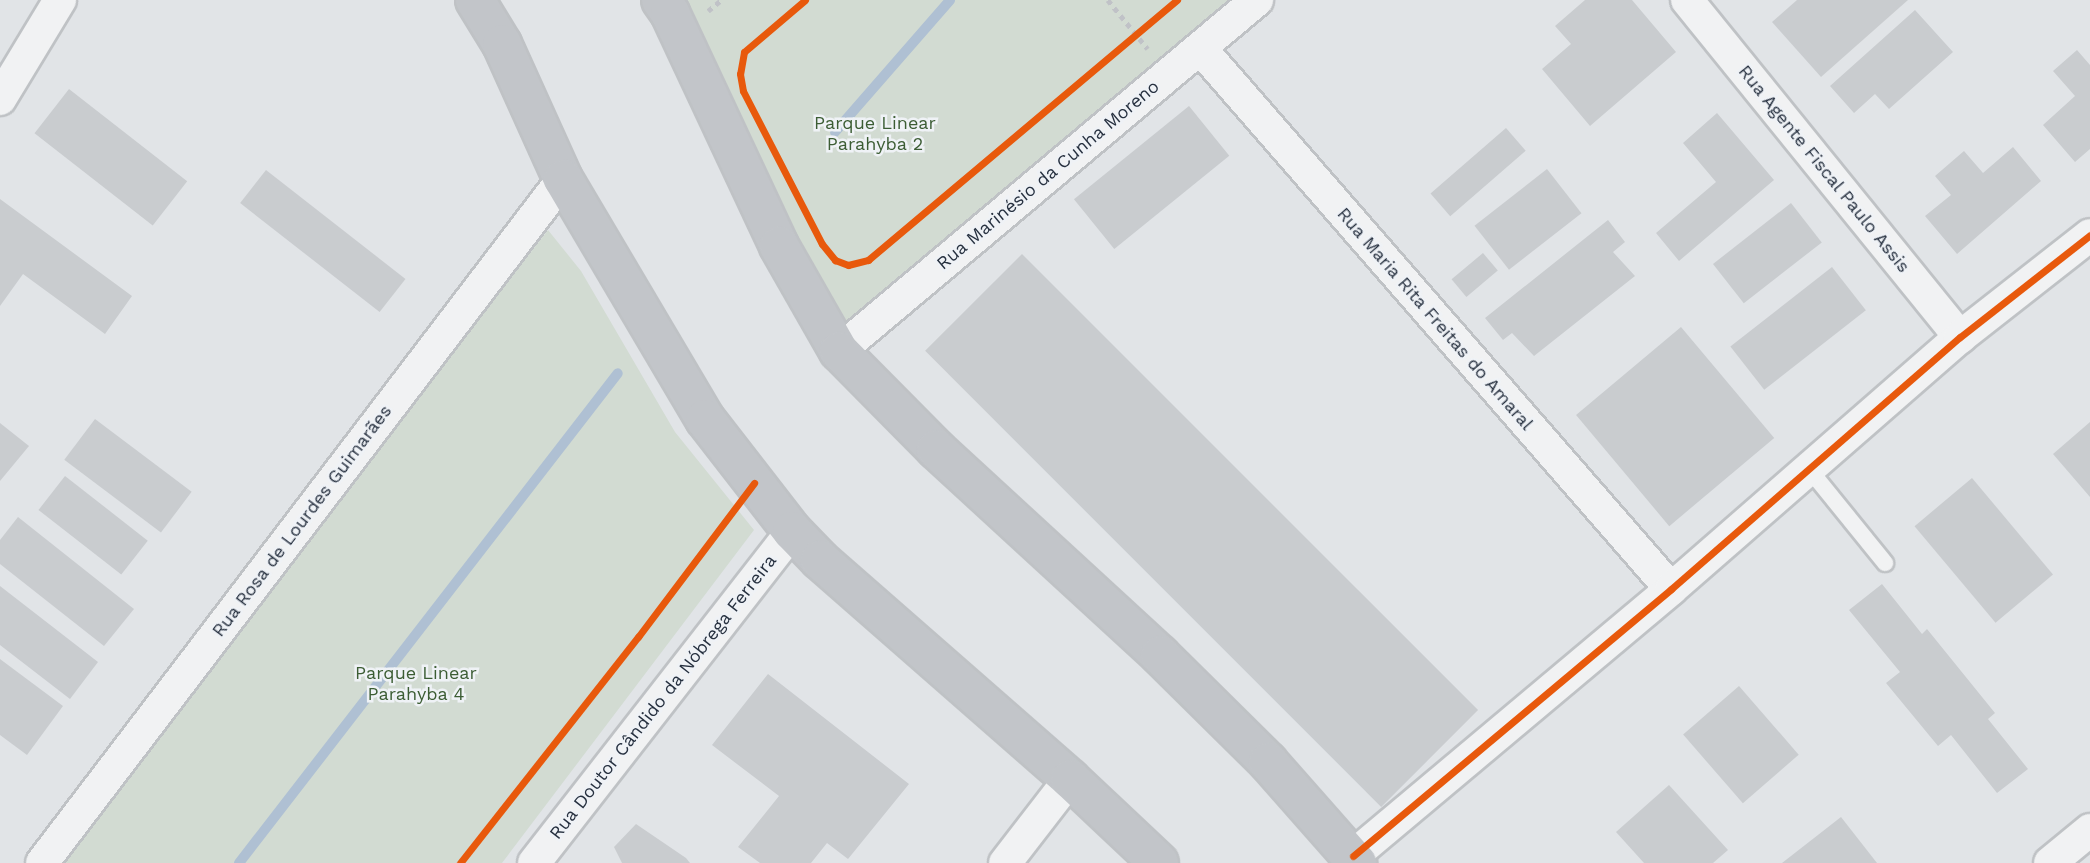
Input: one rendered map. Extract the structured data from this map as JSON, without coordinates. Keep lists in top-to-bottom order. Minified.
{"streets":{"street":["Rua Agente Fiscal Paulo Assis","Rua Marinésio da Cunha Moreno","Rua Maria Rita Freitas do Amaral","Rua Rosa de Lourdes Guimarães","Rua Doutor Cândido da Nóbrega Ferreira"]},"crossings":[["Rua Marinésio da Cunha Moreno","Rua Maria Rita Freitas do Amaral"]],"parks":["Parque Linear Parahyba 2","Parque Linear Parahyba 4"]}
